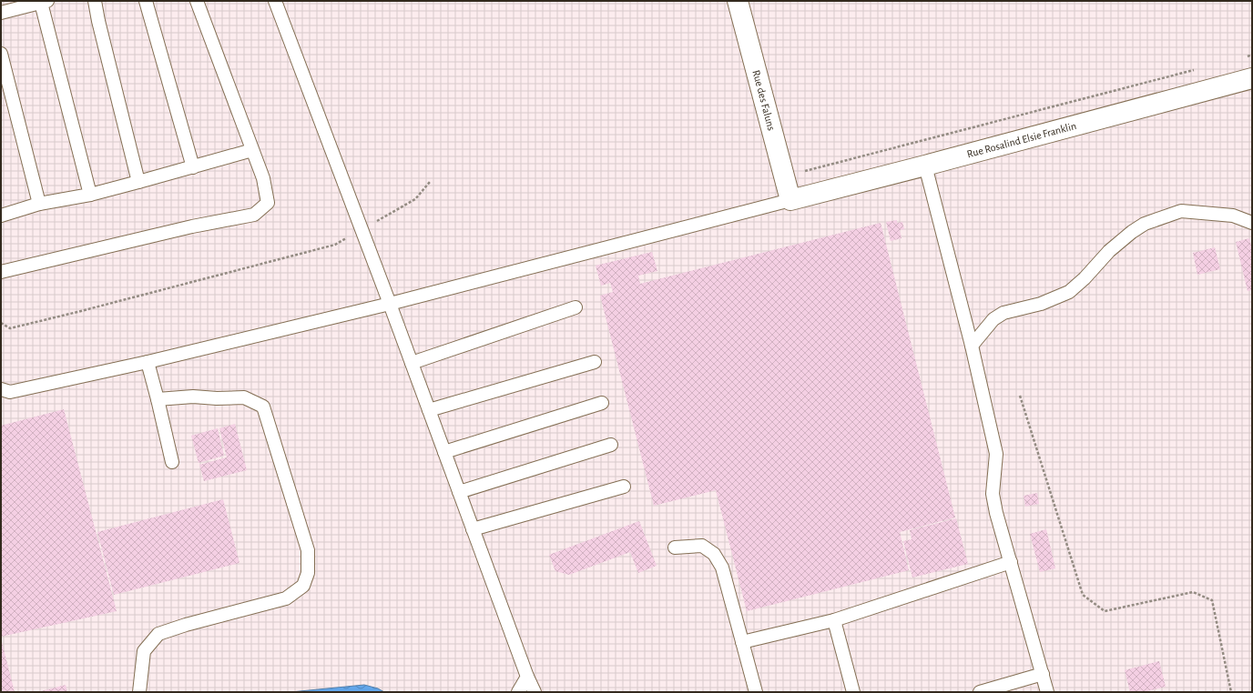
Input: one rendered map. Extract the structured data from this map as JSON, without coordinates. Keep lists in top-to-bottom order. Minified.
{"streets":{"street":["Rue des Faluns","Rue Rosalind Elsie Franklin"]},"crossings":[["Rue des Faluns","Rue Rosalind Elsie Franklin"]]}
